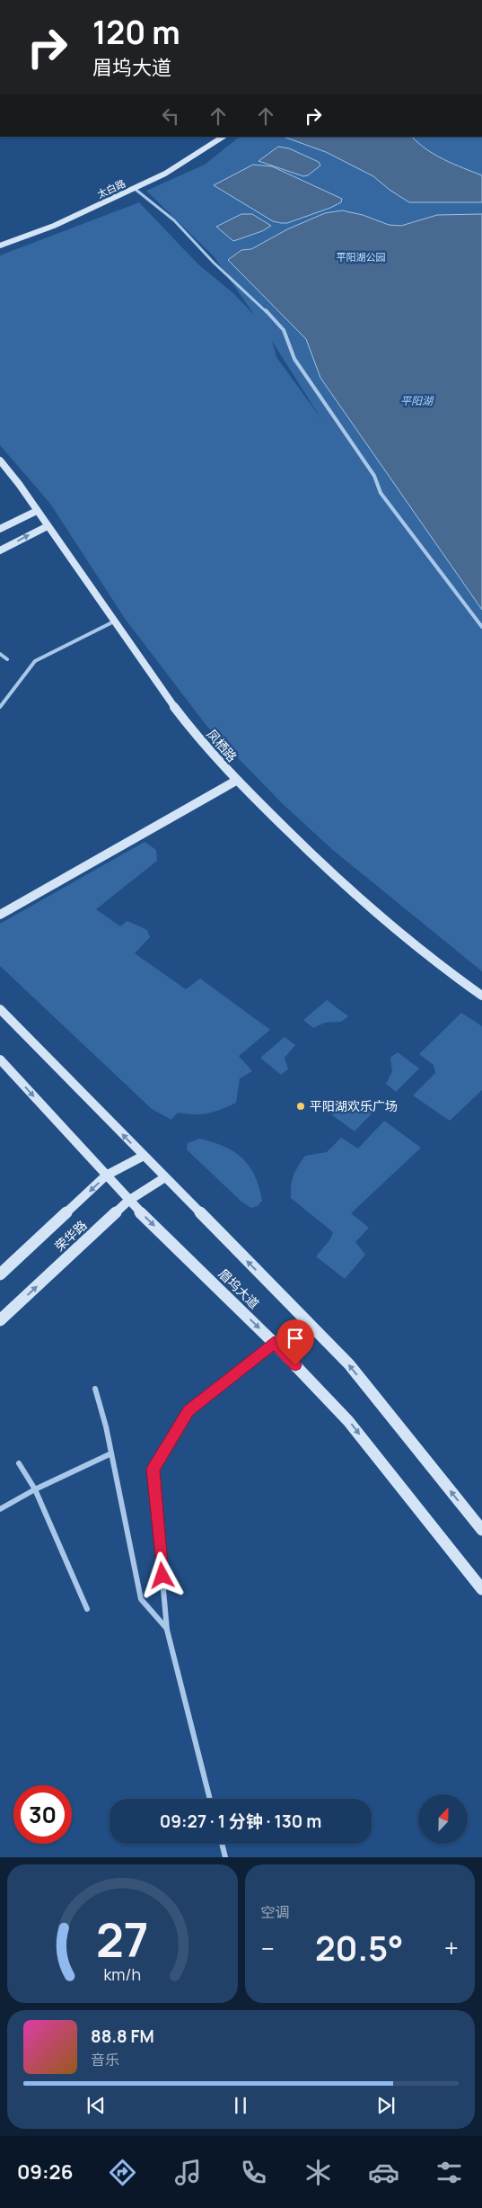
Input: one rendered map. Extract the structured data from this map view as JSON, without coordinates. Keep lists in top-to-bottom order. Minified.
{"streets":{"main road":["太白路","凤栖路","荣华路","眉坞大道"]},"crossings":[["荣华路","眉坞大道"]],"water":["平阳湖"],"parks":["平阳湖公园"],"places":["平阳湖欢乐广场"],"north":"top","page":{"turn":["120 m","眉坞大道"],"limit":"30","trip":"09:27 · 1 分钟 · 130 m","tile":"空调","heat":["−","20.5°","+"],"song":["88.8 FM","音乐"],"tabs":"09:26","gauge":["27","km/h"]}}
